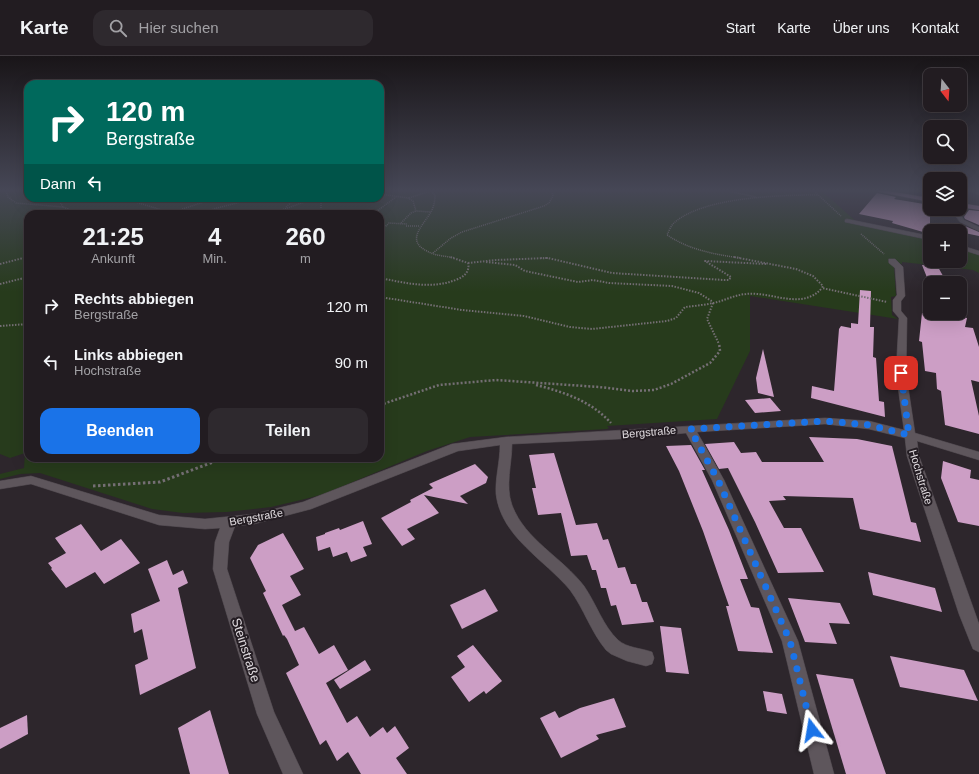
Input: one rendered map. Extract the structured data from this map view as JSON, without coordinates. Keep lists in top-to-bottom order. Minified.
{"streets":{"street":["Bergstraße","Hochstraße","Steinstraße"]},"crossings":[["Bergstraße","Hochstraße"],["Bergstraße","Steinstraße"]],"north":"bottom","page":{"header":"Karte","search":"Hier suchen","nav":["Start","Karte","Über uns","Kontakt"],"map_buttons":["+","−"],"turn":["120 m","Bergstraße"],"then":"Dann","eta":["21:25","Ankunft","4","Min.","260","m"],"list":[{"name":"Rechts abbiegen","note":"Bergstraße","value":"120 m"},{"name":"Links abbiegen","note":"Hochstraße","value":"90 m"}],"buttons":["Beenden","Teilen"]}}
